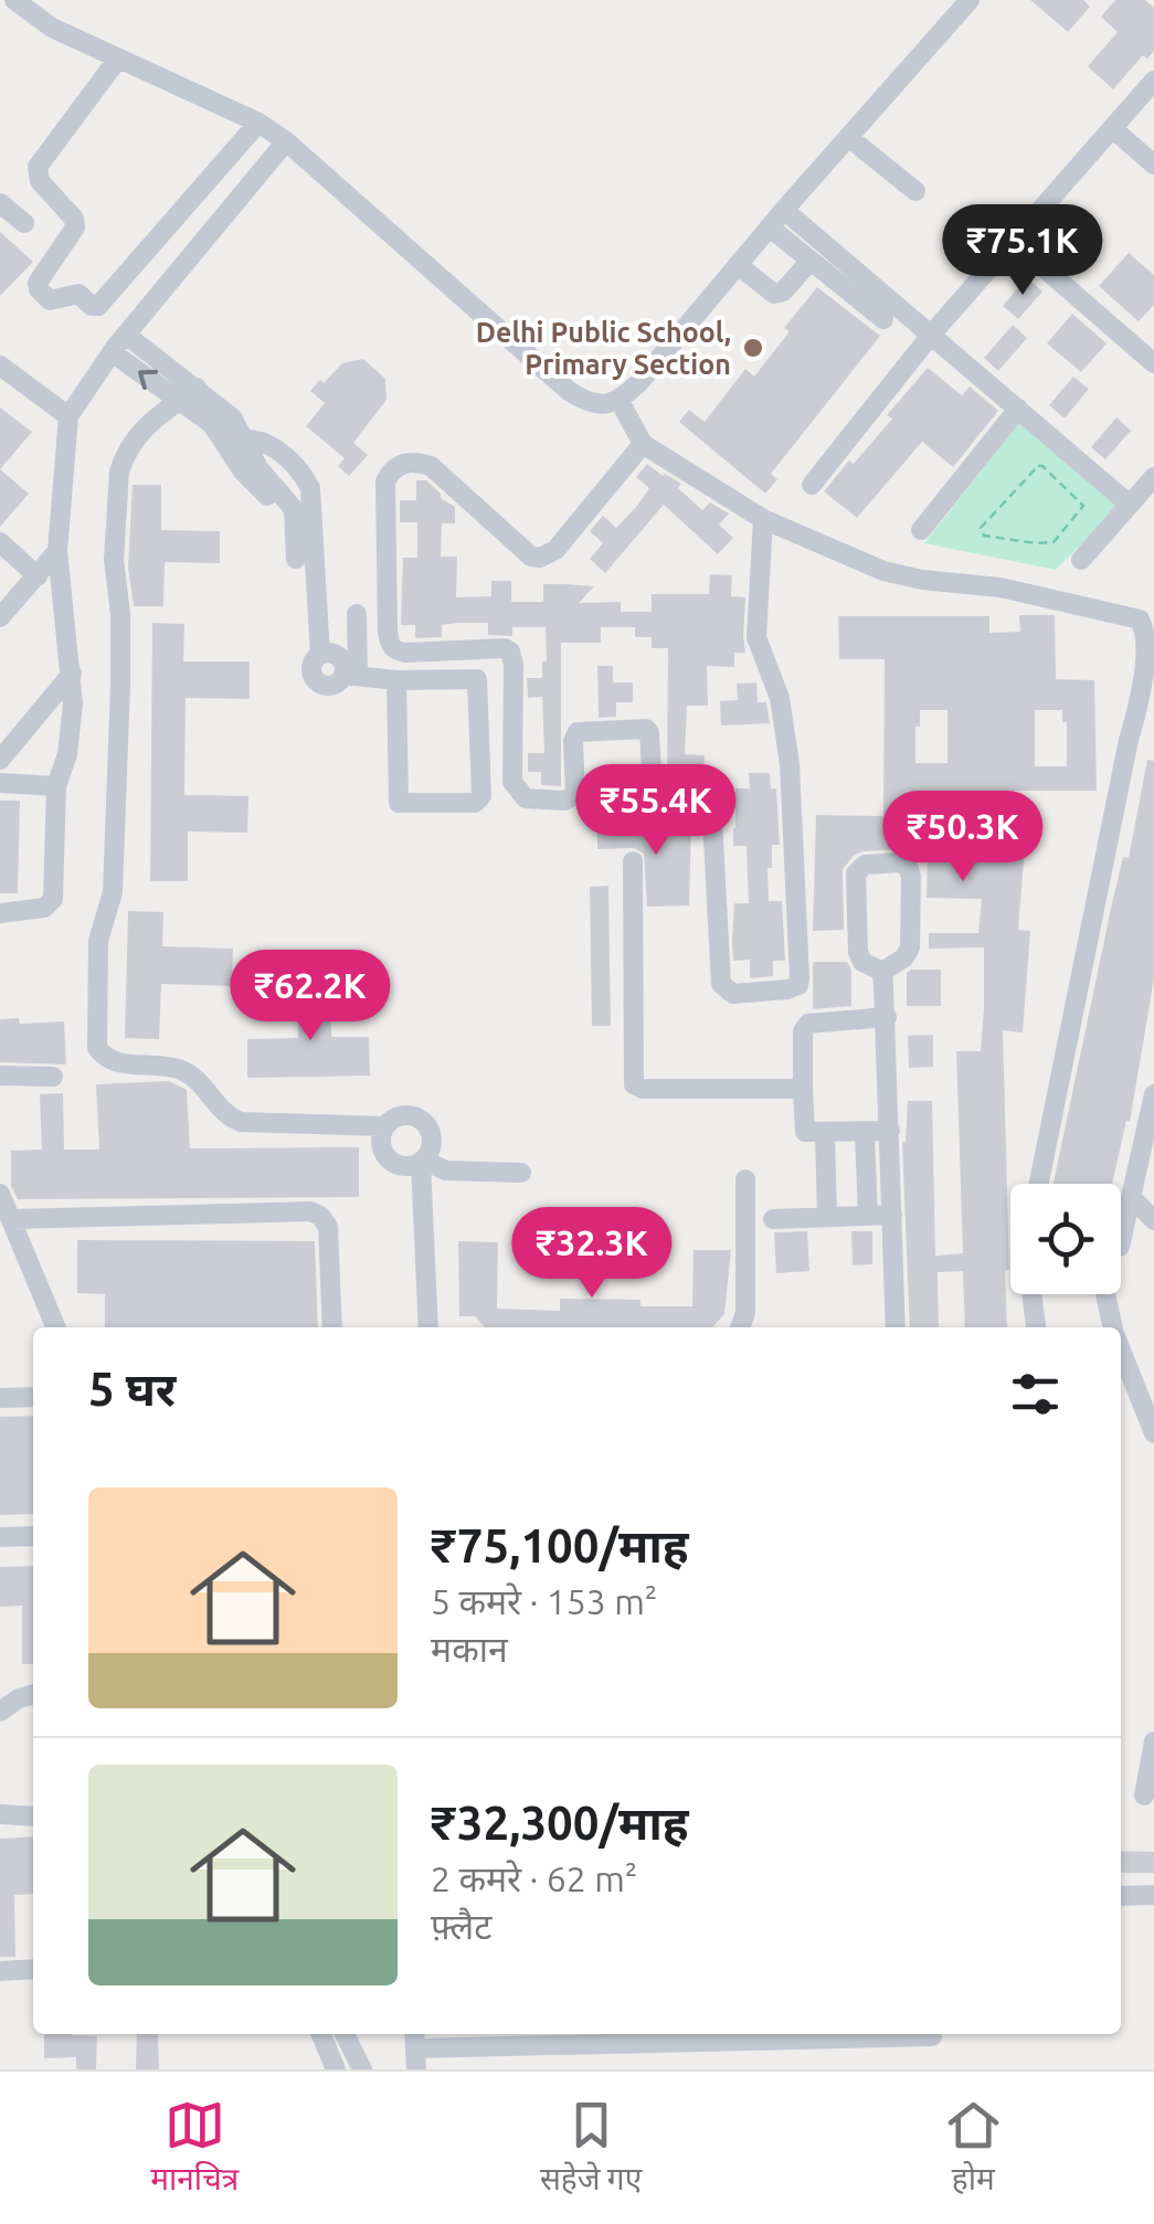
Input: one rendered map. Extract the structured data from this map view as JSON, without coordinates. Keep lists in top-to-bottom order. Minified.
{"places":["Delhi Public School, Primary Section"],"page":{"price":["₹75.1K","₹55.4K","₹50.3K","₹62.2K","₹32.3K"],"heading":"5 घर","list":[{"name":"₹75,100/माह","note":"5 कमरे · 153 m² · मकान"},{"name":"₹32,300/माह","note":"2 कमरे · 62 m² · फ़्लैट"}],"tabs":["मानचित्र","सहेजे गए","होम"]}}
